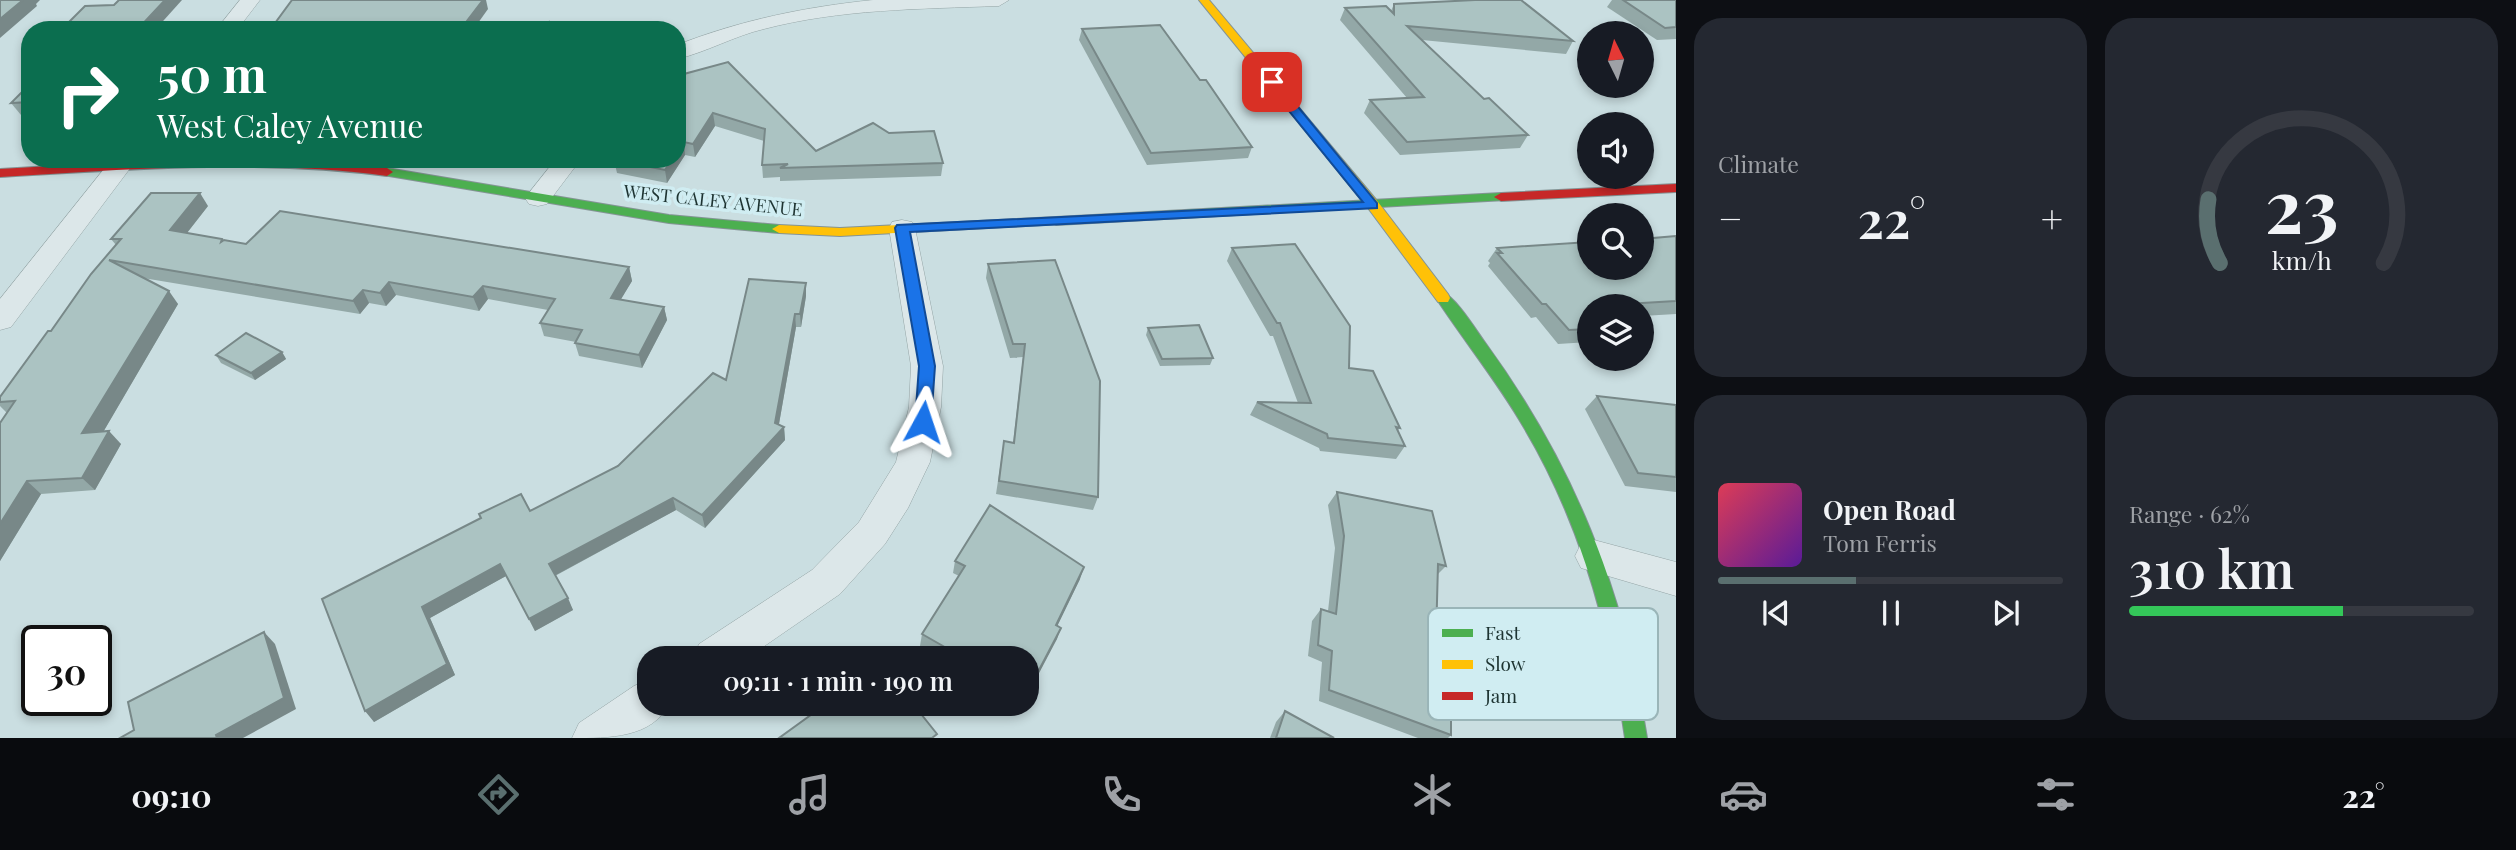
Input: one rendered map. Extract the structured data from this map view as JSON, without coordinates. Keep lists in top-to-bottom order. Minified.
{"streets":{"street":["WEST CALEY AVENUE"]},"legend":["Fast","Slow","Jam"],"north":"top","page":{"tile":["Climate",["Range · 62%","310 km"]],"turn":["50 m","West Caley Avenue"],"heat":["−","22°","+"],"song":["Open Road","Tom Ferris"],"limit":"30","trip":"09:11 · 1 min · 190 m","tabs":["09:10","22°"],"gauge":["23","km/h"]}}
